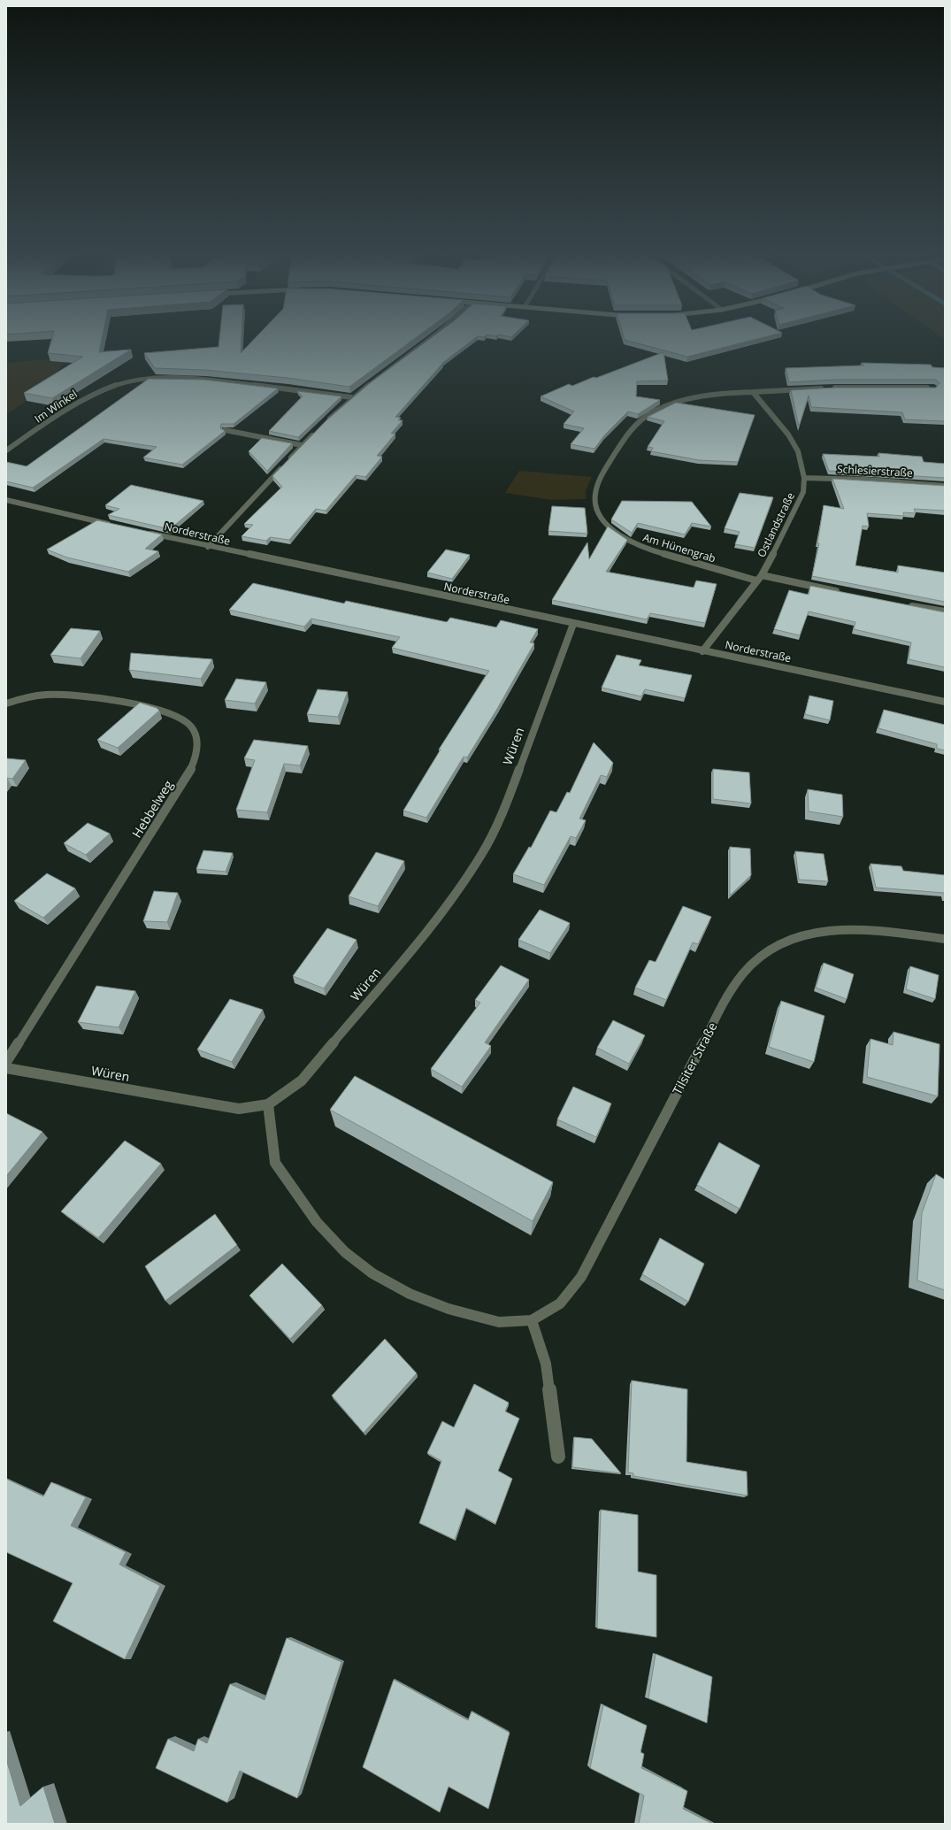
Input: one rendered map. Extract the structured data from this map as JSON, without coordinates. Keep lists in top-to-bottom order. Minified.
{"streets":{"street":["Im Winkel","Schlesierstraße","Ostlandstraße","Norderstraße","Am Hünengrab","Würen","Hebbelweg","Tilsiter Straße"]},"crossings":[["Schlesierstraße","Ostlandstraße"],["Ostlandstraße","Norderstraße"],["Ostlandstraße","Am Hünengrab"],["Norderstraße","Würen"],["Würen","Tilsiter Straße"]]}
